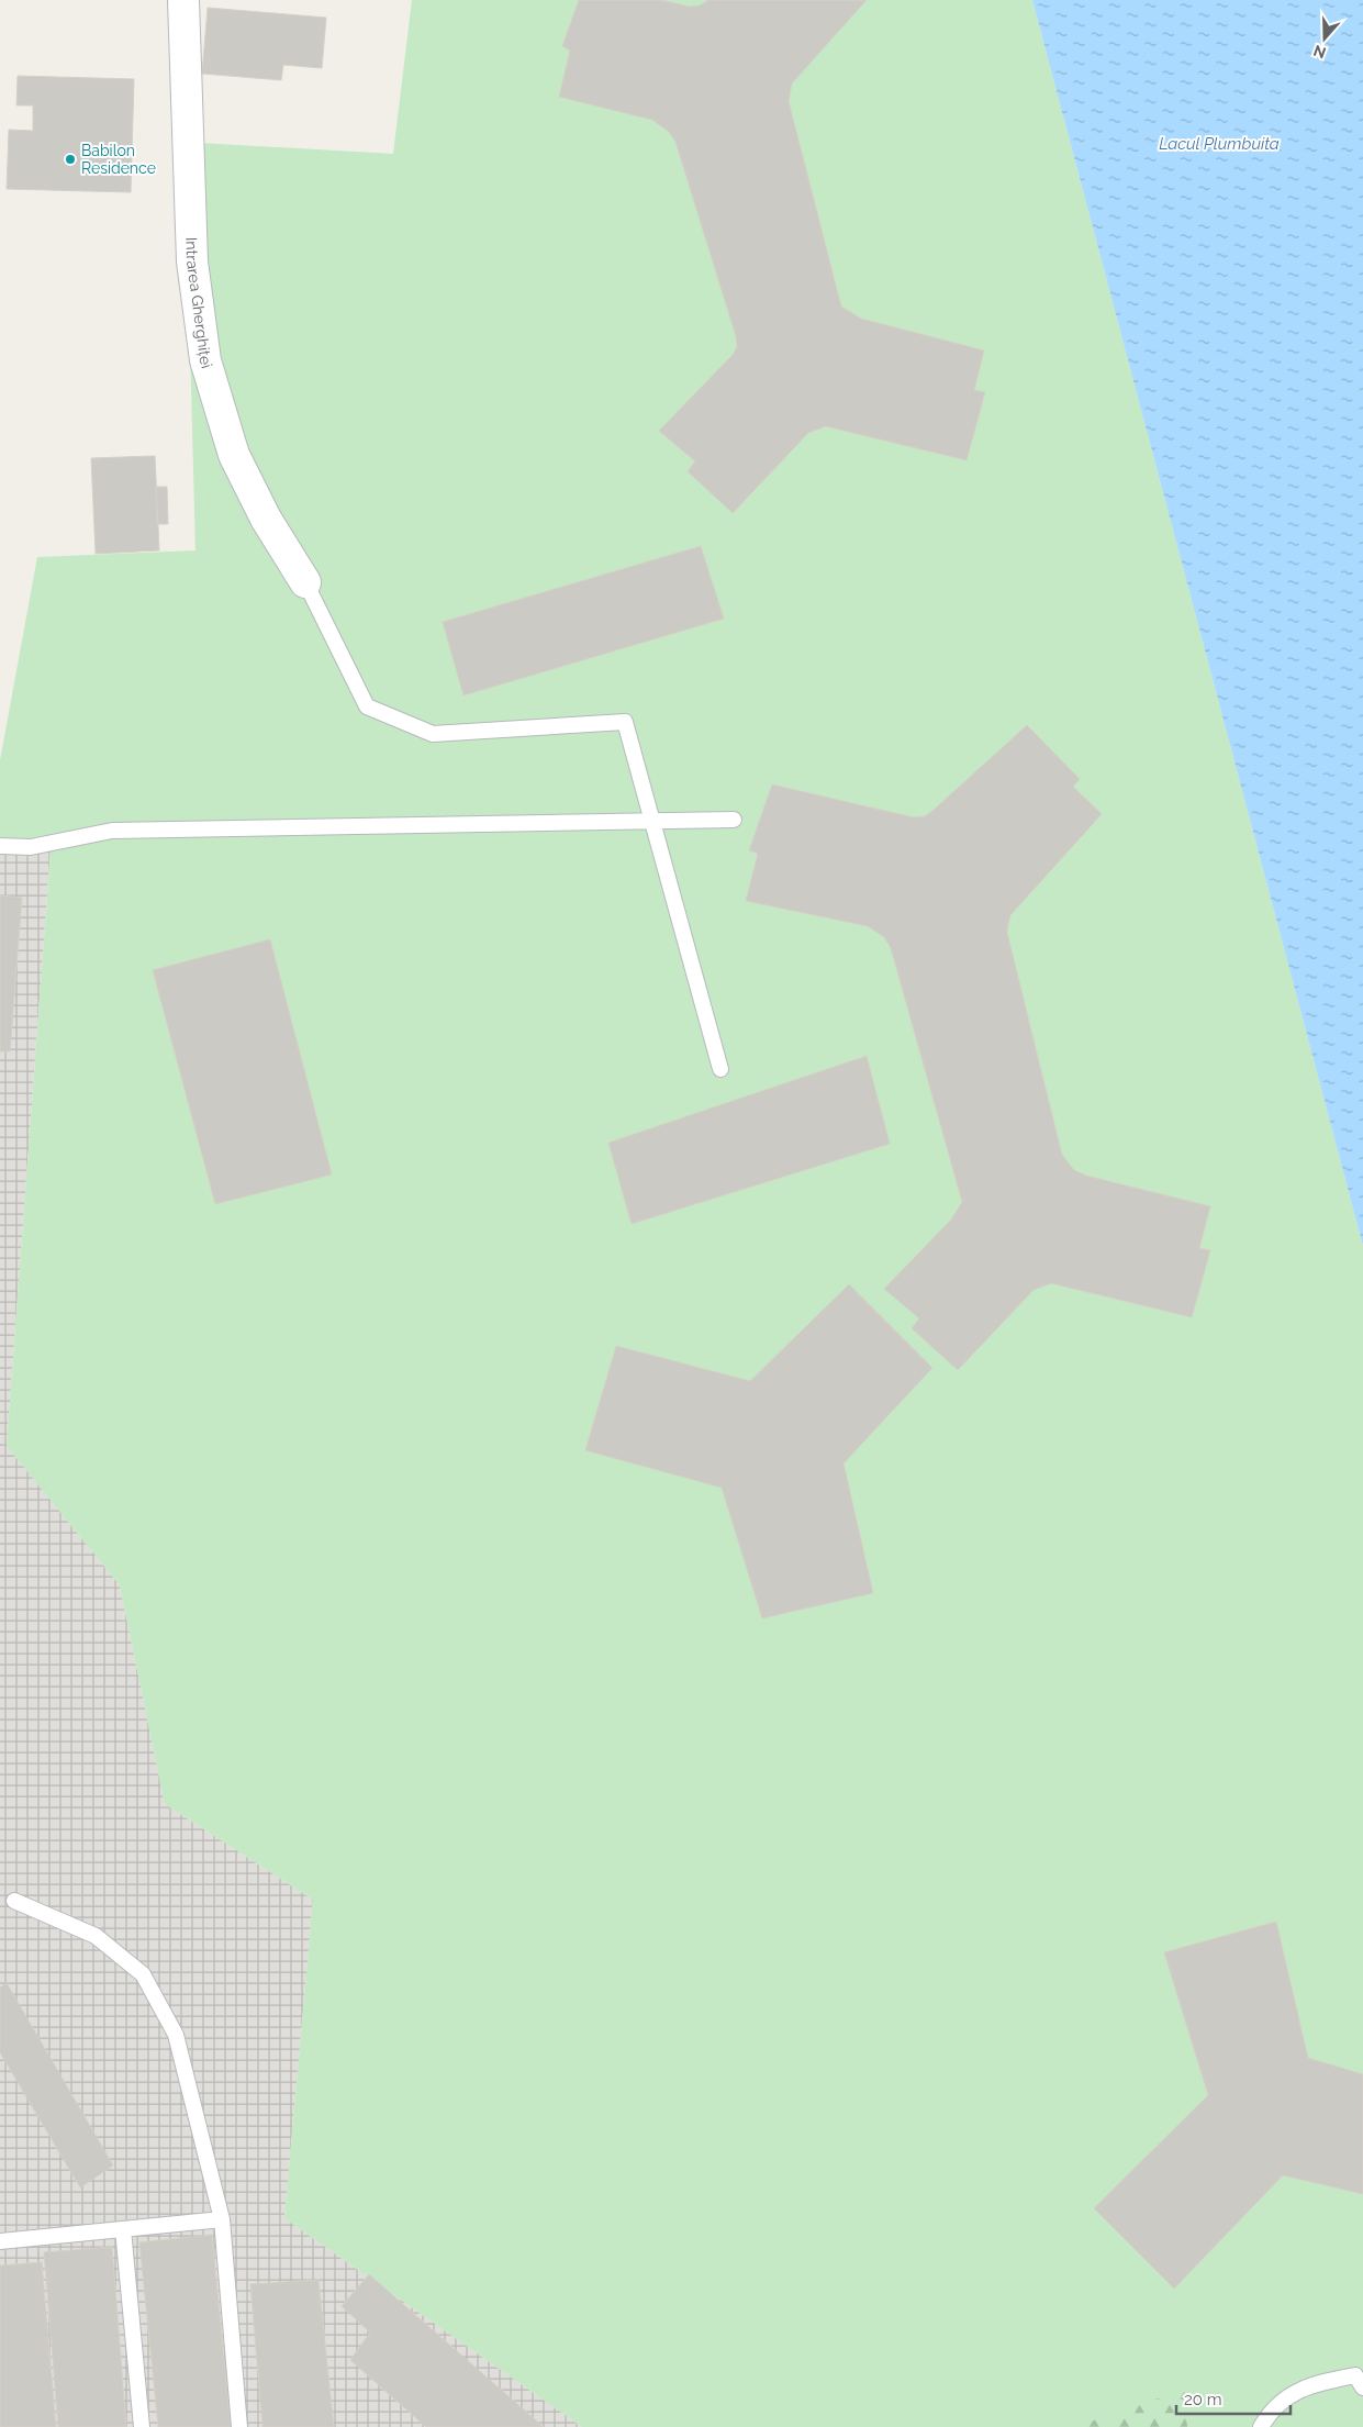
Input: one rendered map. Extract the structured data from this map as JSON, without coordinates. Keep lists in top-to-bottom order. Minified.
{"streets":{"street":["Intrarea Gherghiței"]},"water":["Lacul Plumbuita"],"places":["Babilon Residence"],"scale_bar":"20 m","north":"bottom"}
